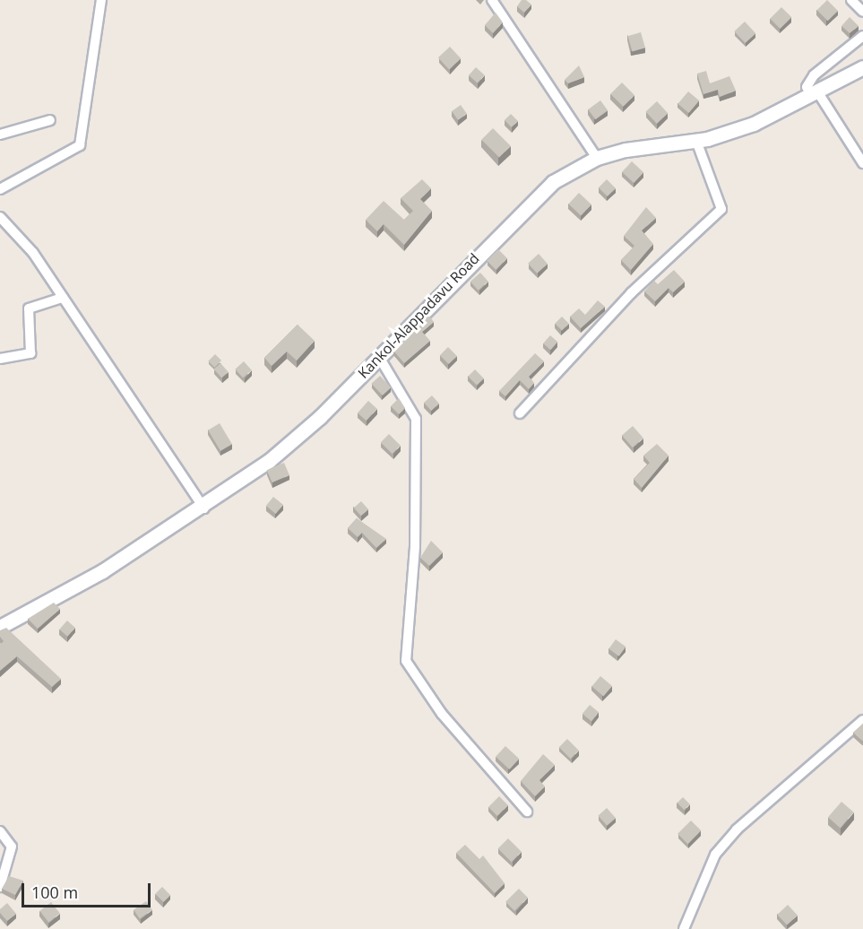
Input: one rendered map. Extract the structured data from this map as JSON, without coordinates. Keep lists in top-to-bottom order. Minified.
{"streets":{"main road":["Kankol-Alappadavu Road"]},"scale_bar":"100 m"}
